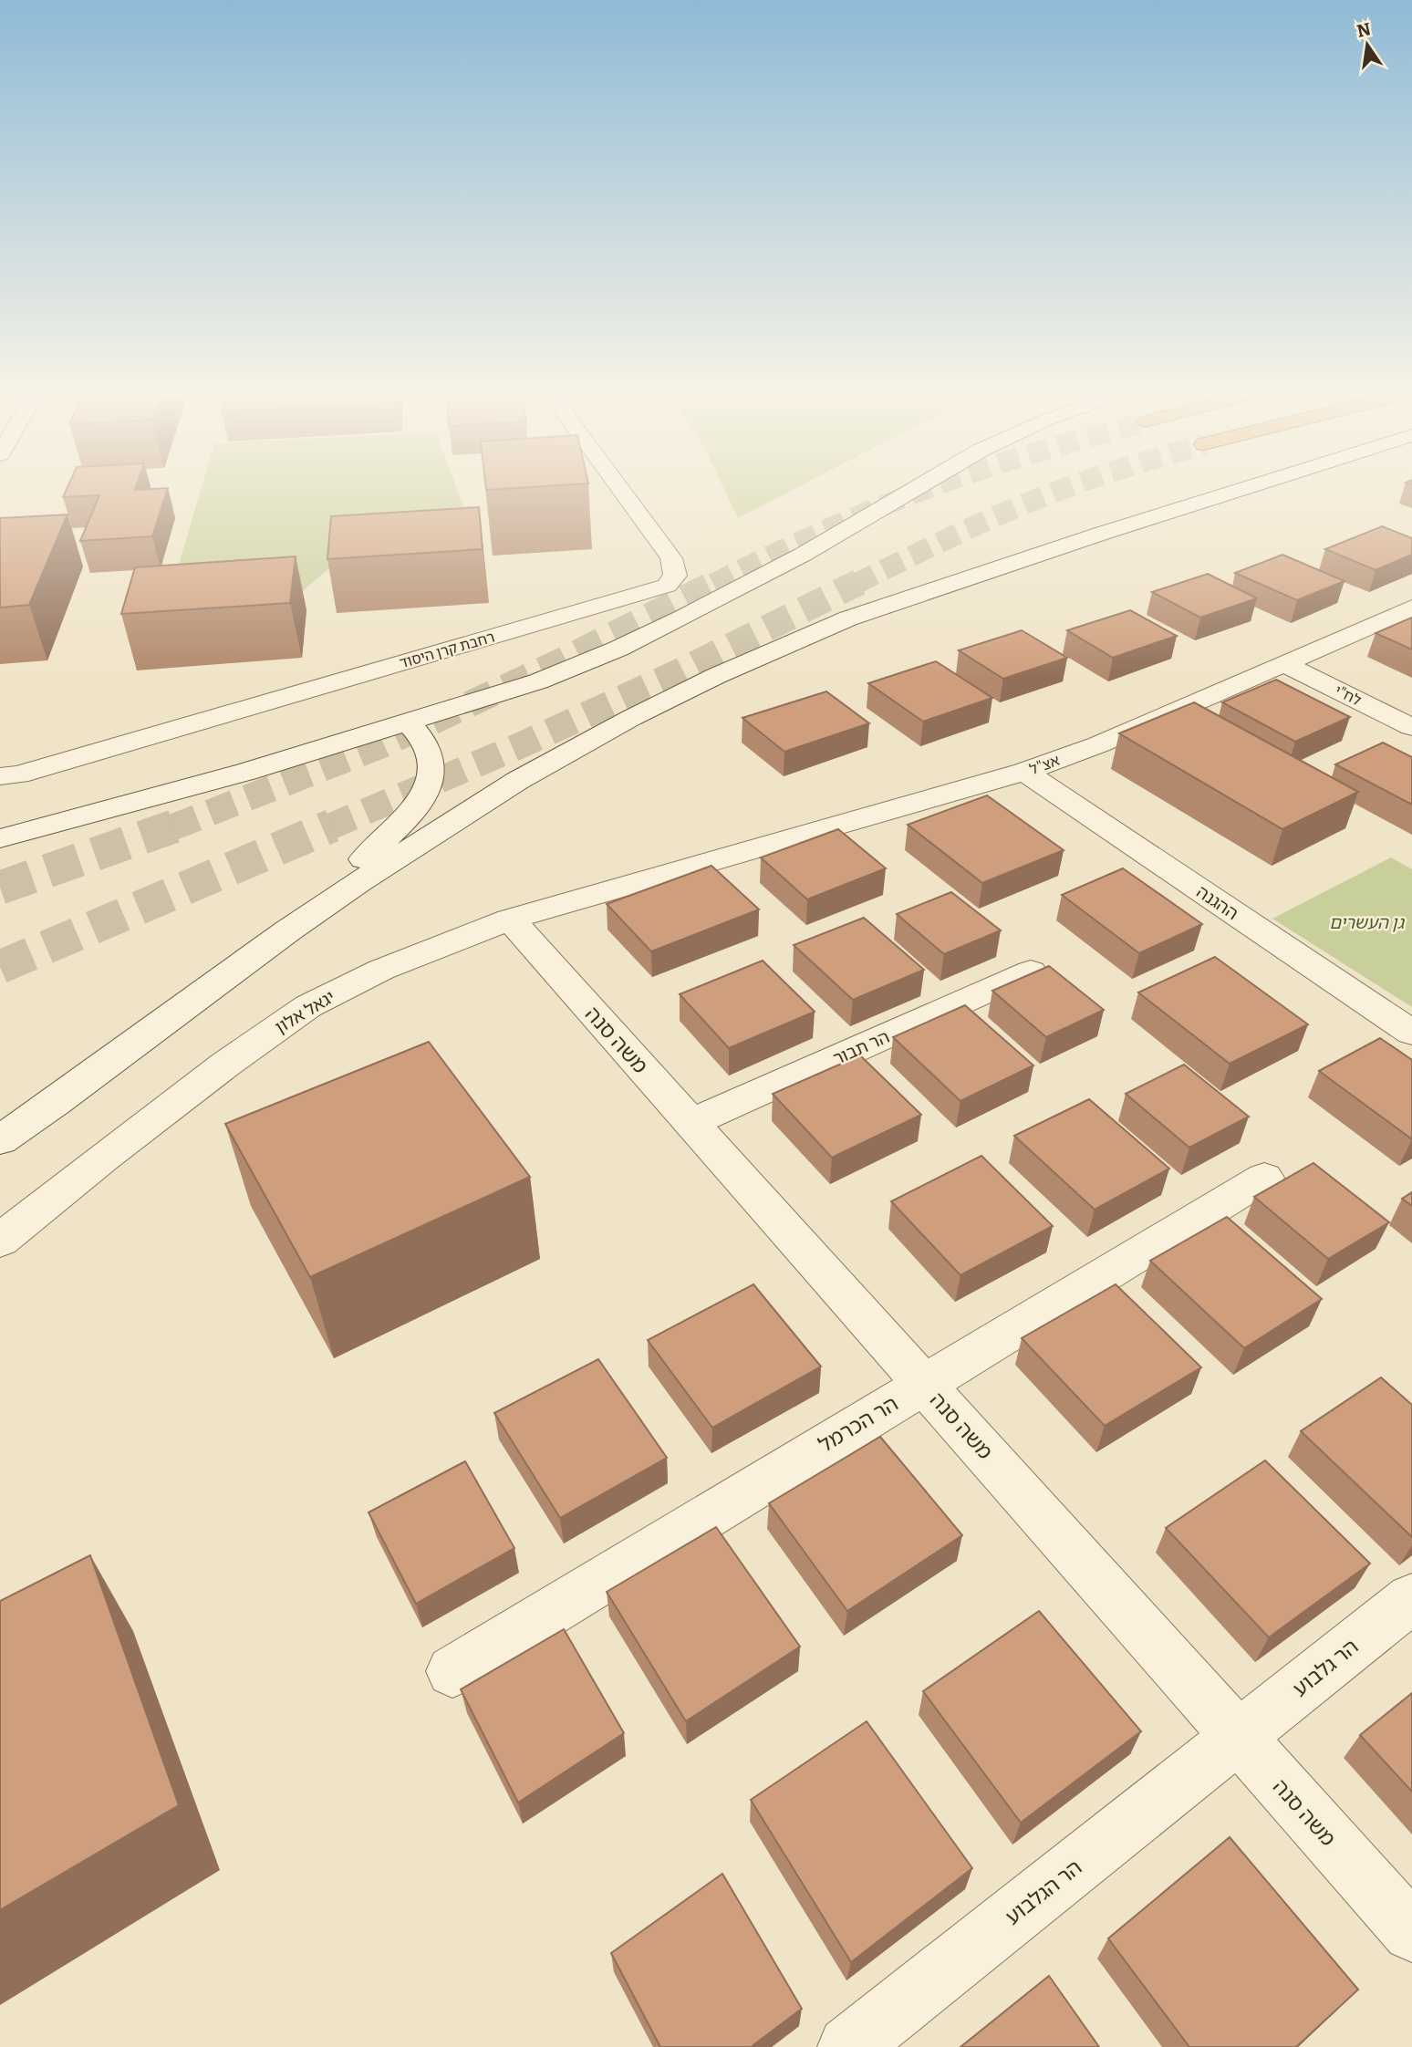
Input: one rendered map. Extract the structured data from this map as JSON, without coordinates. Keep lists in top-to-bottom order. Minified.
{"streets":{"street":["רחבת קרן היסוד","לח\"י","אצ\"ל","ההגנה","יגאל אלון","משה סנה","הר תבור","הר הכרמל","הר גלבוע","הר הגלבוע"]},"crossings":[["לח\"י","אצ\"ל"],["אצ\"ל","ההגנה"],["אצ\"ל","יגאל אלון"],["יגאל אלון","משה סנה"],["משה סנה","הר תבור"],["משה סנה","הר הכרמל"],["משה סנה","הר גלבוע"],["משה סנה","הר הגלבוע"],["הר גלבוע","הר הגלבוע"]],"parks":["גן העשרים"],"north":"top"}
